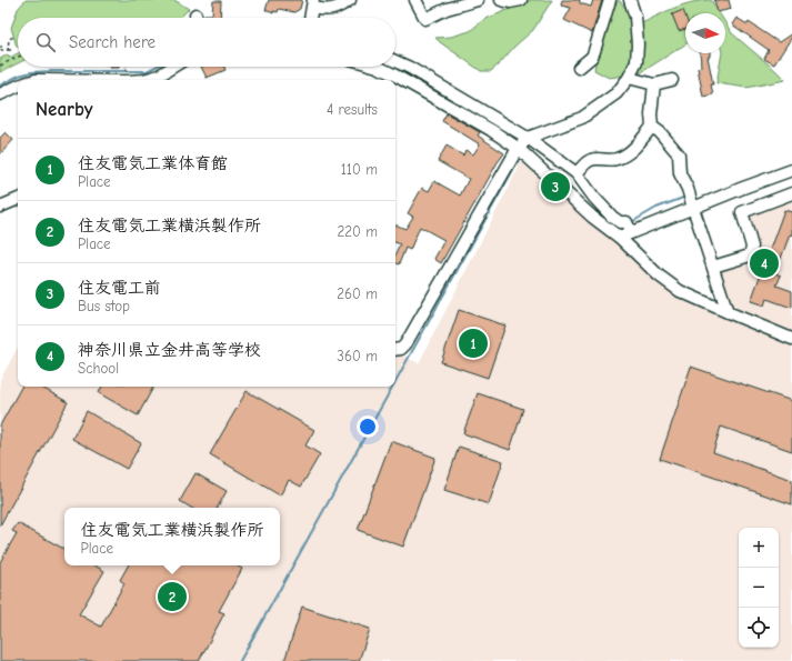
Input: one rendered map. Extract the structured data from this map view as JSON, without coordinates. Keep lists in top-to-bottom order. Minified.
{"north":"right","page":{"search":"Search here","heading":["Nearby","4 results"],"list":[{"mark":"1","name":"住友電気工業体育館","note":"Place","value":"110 m"},{"mark":"2","name":"住友電気工業横浜製作所","note":"Place","value":"220 m"},{"mark":"3","name":"住友電工前","note":"Bus stop","value":"260 m"},{"mark":"4","name":"神奈川県立金井高等学校","note":"School","value":"360 m"}],"pins":["3","4","1","2"],"popup":["住友電気工業横浜製作所","Place"],"map_buttons":["+","−"]}}
